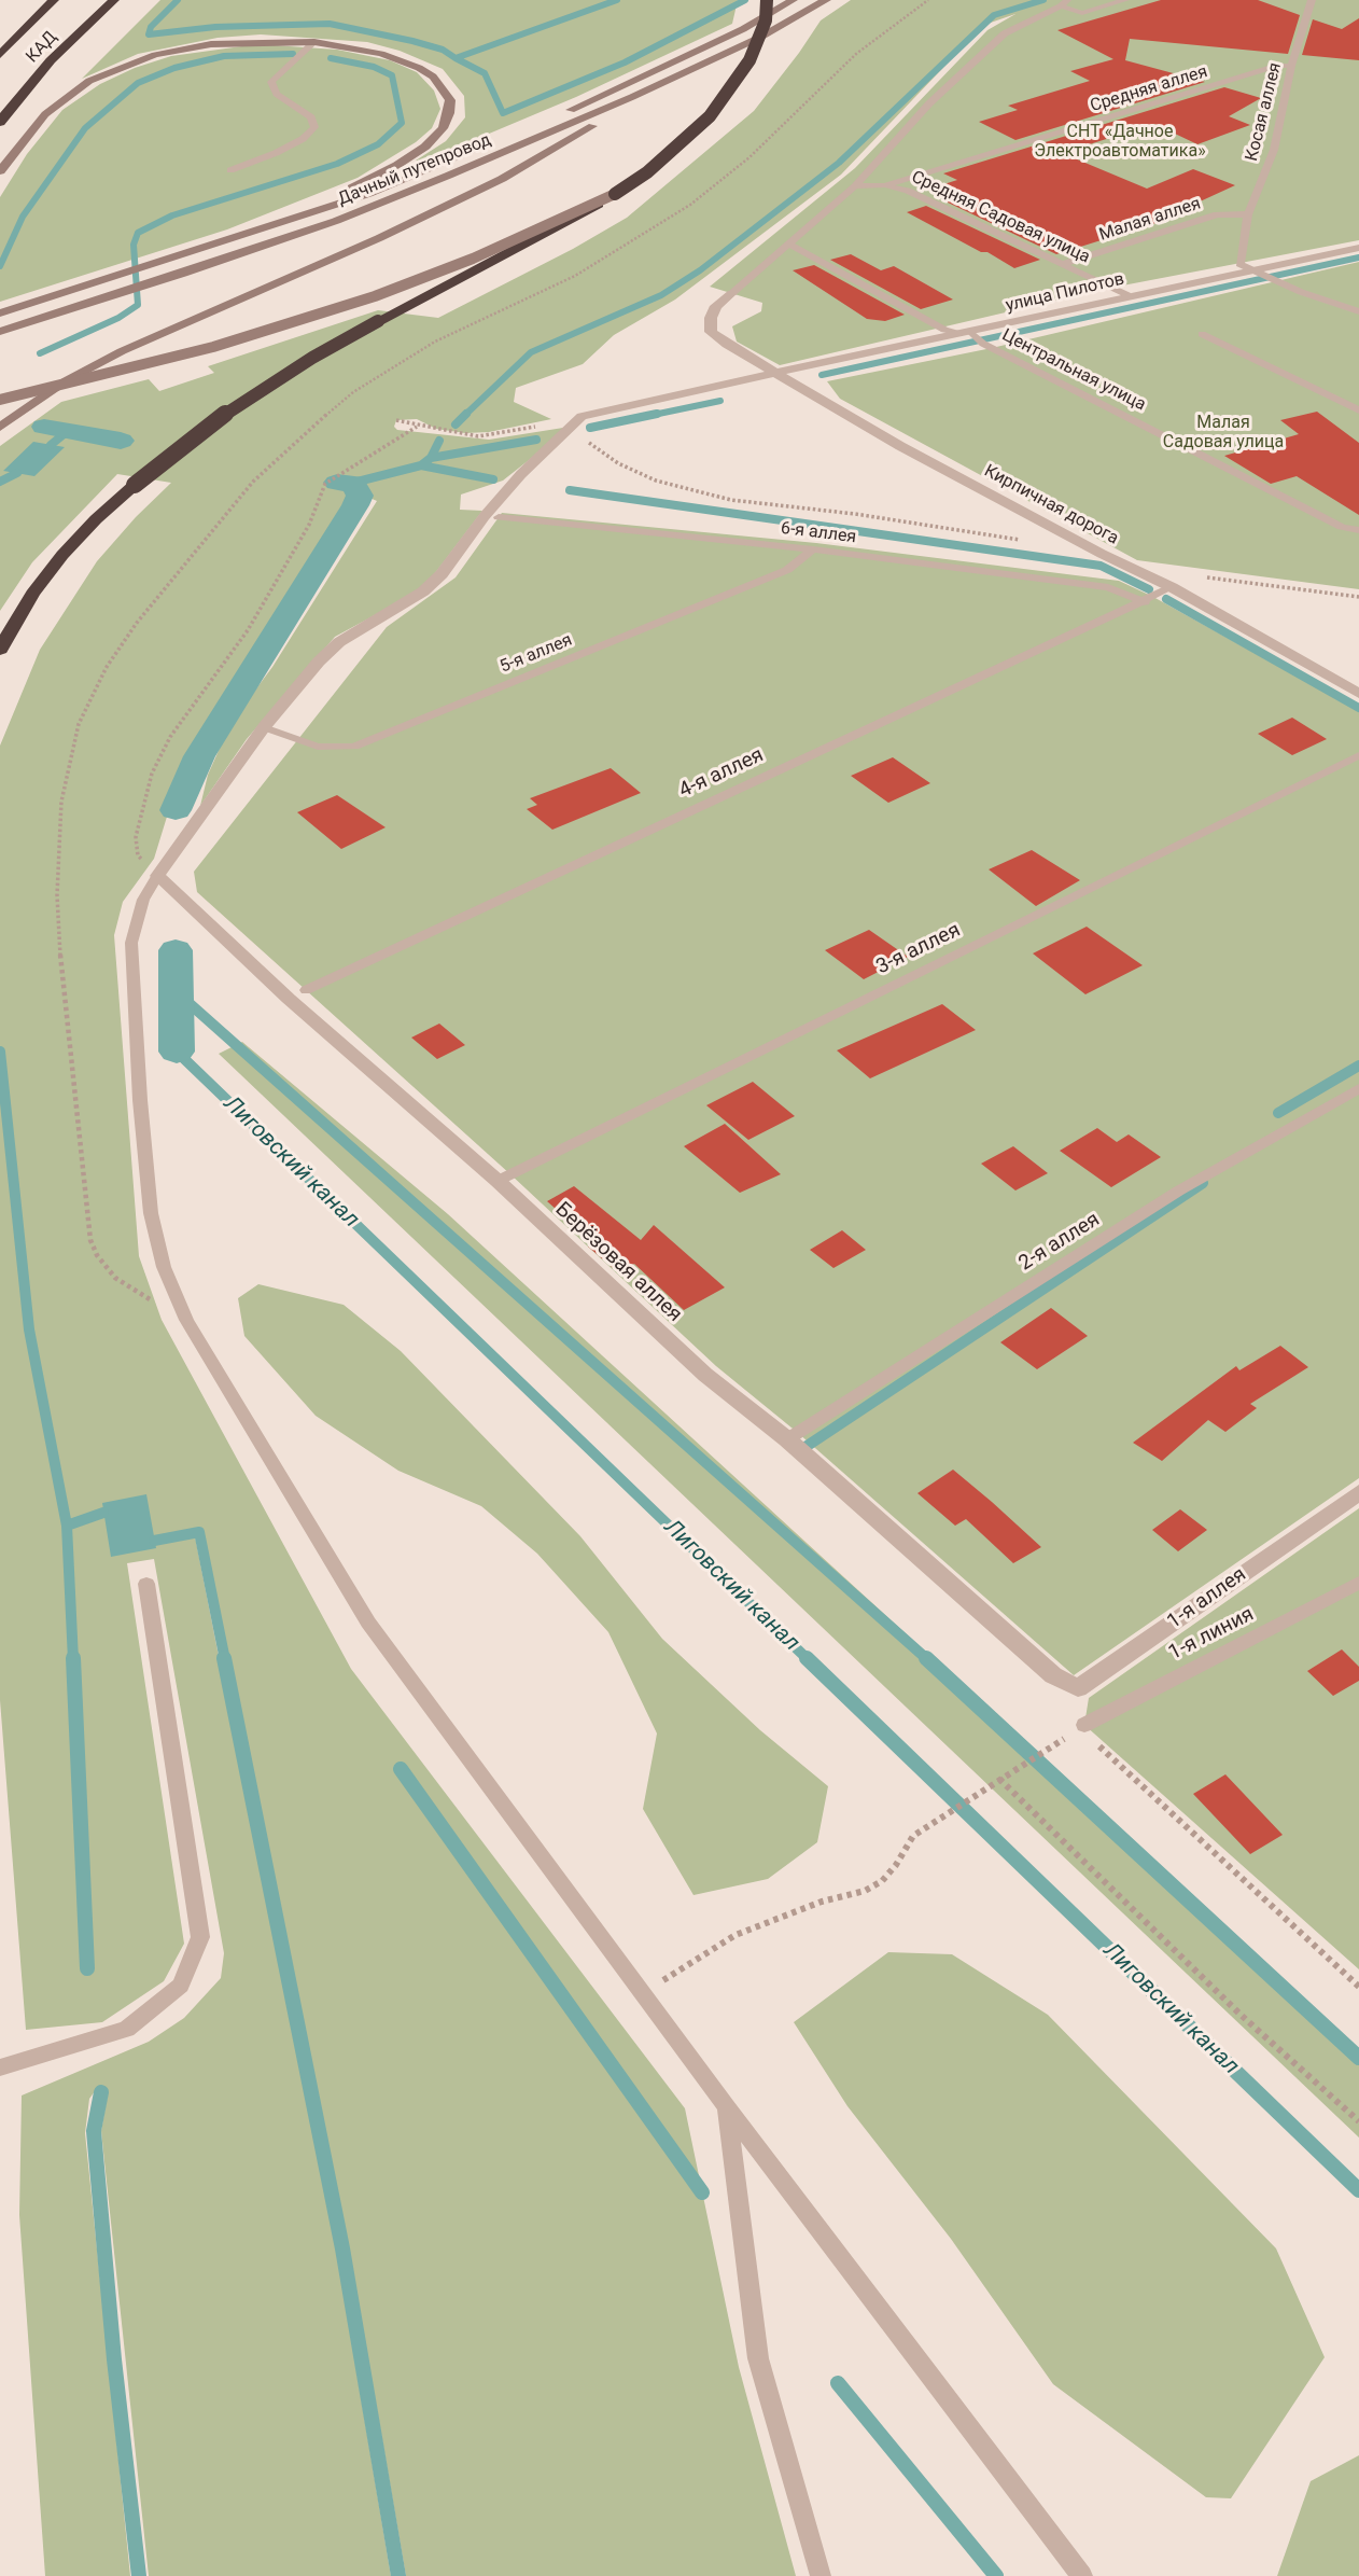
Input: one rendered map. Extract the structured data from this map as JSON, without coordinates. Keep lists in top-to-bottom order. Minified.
{"streets":{"highway":["КАД"],"main road":["Дачный путепровод"],"street":["улица Пилотов","Кирпичная дорога","Берёзовая аллея","1-я аллея"],"lane":["Средняя аллея","Косая аллея","Средняя Садовая улица","Малая аллея","Центральная улица","6-я аллея","5-я аллея","4-я аллея","3-я аллея","2-я аллея","1-я линия"]},"crossings":[["Средняя аллея","Косая аллея"],["Средняя аллея","Средняя Садовая улица"],["Косая аллея","Малая аллея"],["Косая аллея","улица Пилотов"],["Средняя Садовая улица","Малая аллея"],["Средняя Садовая улица","улица Пилотов"],["улица Пилотов","Центральная улица"],["улица Пилотов","Кирпичная дорога"],["Кирпичная дорога","4-я аллея"],["6-я аллея","5-я аллея"],["6-я аллея","4-я аллея"],["4-я аллея","Берёзовая аллея"],["3-я аллея","Берёзовая аллея"],["2-я аллея","Берёзовая аллея"],["Берёзовая аллея","1-я аллея"]],"water":["Лиговский канал"],"parks":["СНТ «Дачное Электроавтоматика»","Малая Садовая улица"]}
